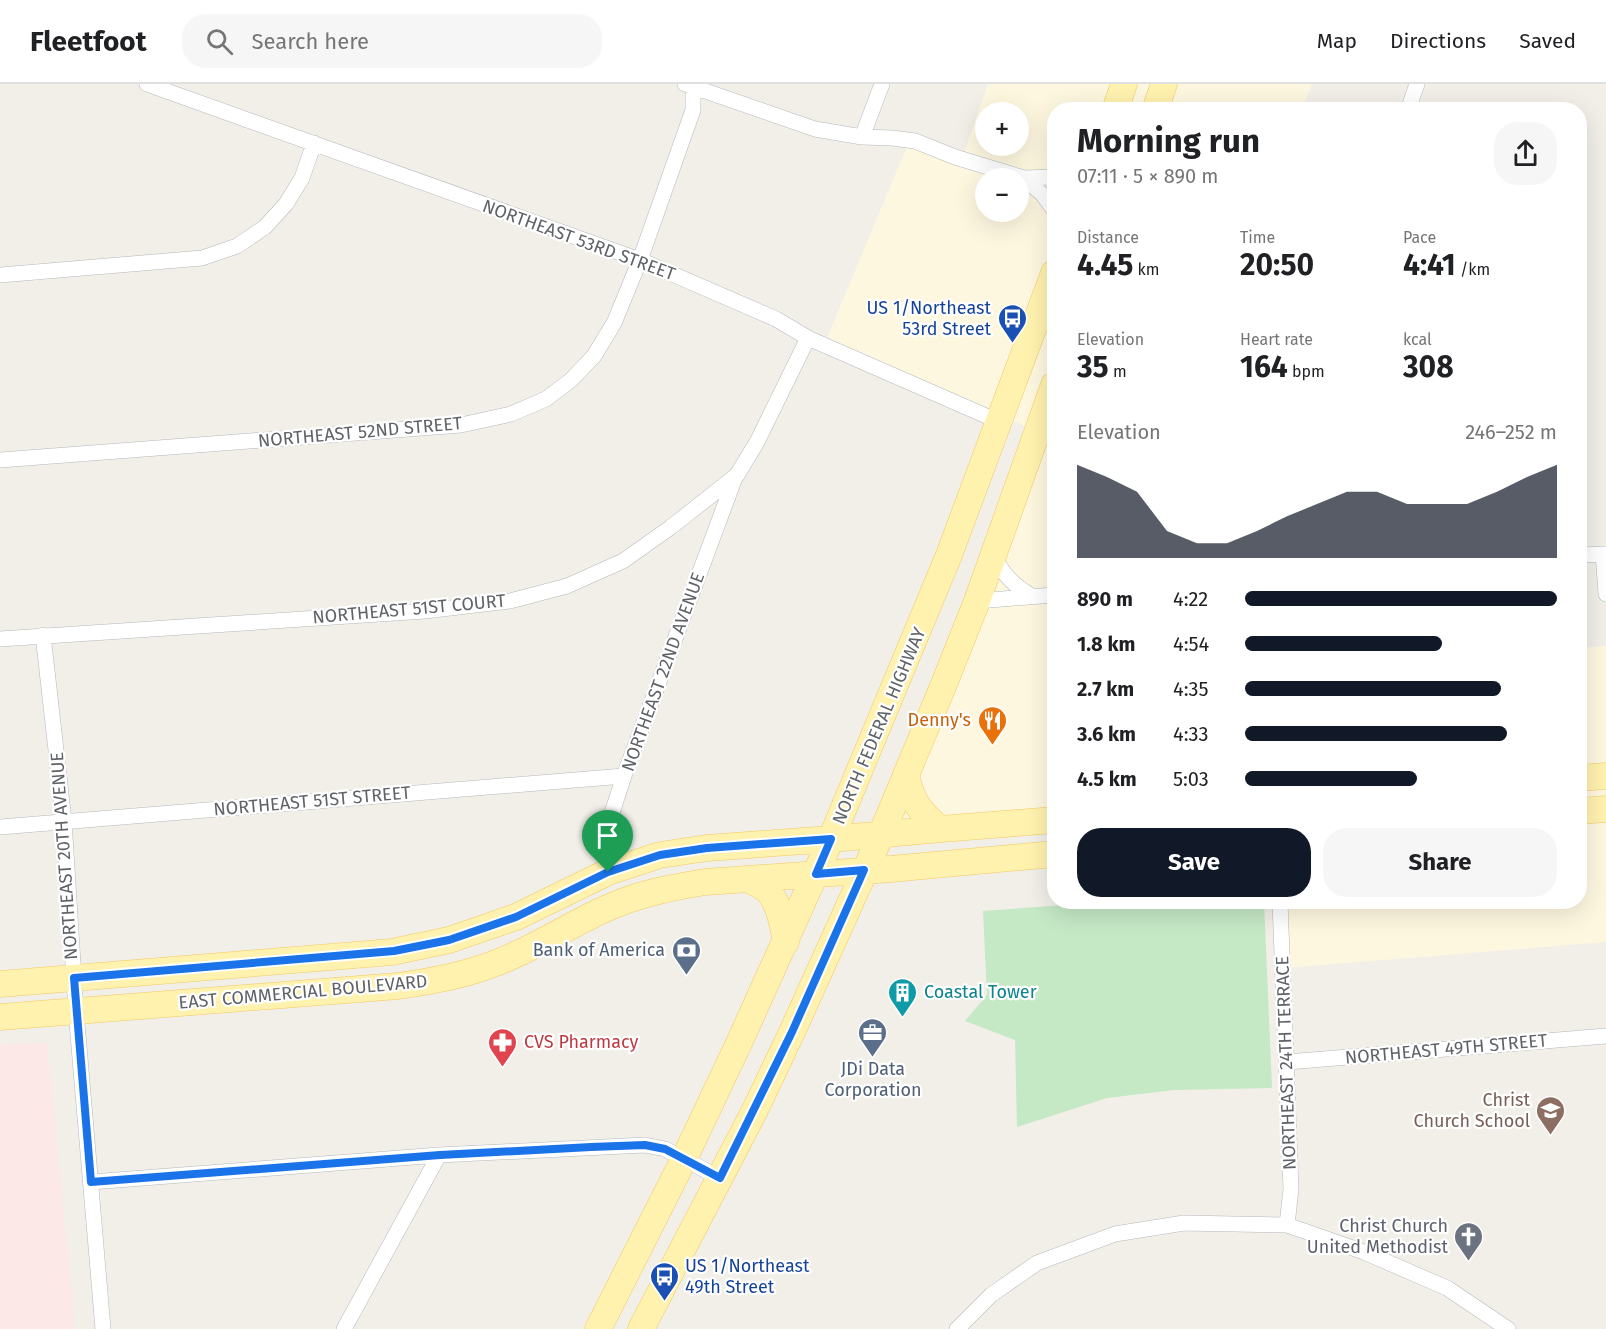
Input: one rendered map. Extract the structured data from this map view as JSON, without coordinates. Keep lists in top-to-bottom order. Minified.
{"streets":{"main road":["NORTH FEDERAL HIGHWAY","EAST COMMERCIAL BOULEVARD"],"street":["NORTHEAST 53RD STREET","NORTHEAST 52ND STREET","NORTHEAST 51ST COURT","NORTHEAST 22ND AVENUE","NORTHEAST 51ST STREET","NORTHEAST 20TH AVENUE","NORTHEAST 49TH STREET","NORTHEAST 24TH TERRACE"]},"crossings":[["NORTHEAST 53RD STREET","NORTHEAST 52ND STREET"],["NORTHEAST 53RD STREET","NORTHEAST 51ST COURT"],["NORTHEAST 53RD STREET","NORTH FEDERAL HIGHWAY"],["NORTHEAST 51ST COURT","NORTHEAST 22ND AVENUE"],["NORTHEAST 51ST COURT","NORTHEAST 20TH AVENUE"],["NORTHEAST 22ND AVENUE","NORTHEAST 51ST STREET"],["NORTHEAST 22ND AVENUE","EAST COMMERCIAL BOULEVARD"],["NORTH FEDERAL HIGHWAY","EAST COMMERCIAL BOULEVARD"],["NORTHEAST 51ST STREET","NORTHEAST 20TH AVENUE"],["NORTHEAST 20TH AVENUE","EAST COMMERCIAL BOULEVARD"],["NORTHEAST 49TH STREET","NORTHEAST 24TH TERRACE"]],"places":{"bus stop":["US 1/Northeast 53rd Street","US 1/Northeast 49th Street"],"restaurant":["Denny's"],"bank":["Bank of America"],"building":["Coastal Tower"],"office":["JDi Data Corporation"],"pharmacy":["CVS Pharmacy"],"school or university":["Christ Church School"],"church":["Christ Church United Methodist"]},"page":{"header":"Fleetfoot","search":"Search here","nav":["Map","Directions","Saved"],"map_buttons":["+","−"],"heading":["Morning run","07:11 · 5 × 890 m"],"stats":[["Distance","4.45 km"],["Time","20:50"],["Pace","4:41 /km"],["Elevation","35 m"],["Heart rate","164 bpm"],["kcal","308"]],"chart":["Elevation","246–252 m"],"list":[{"name":"890 m","note":"4:22"},{"name":"1.8 km","note":"4:54"},{"name":"2.7 km","note":"4:35"},{"name":"3.6 km","note":"4:33"},{"name":"4.5 km","note":"5:03"}],"buttons":["Save","Share"]}}
